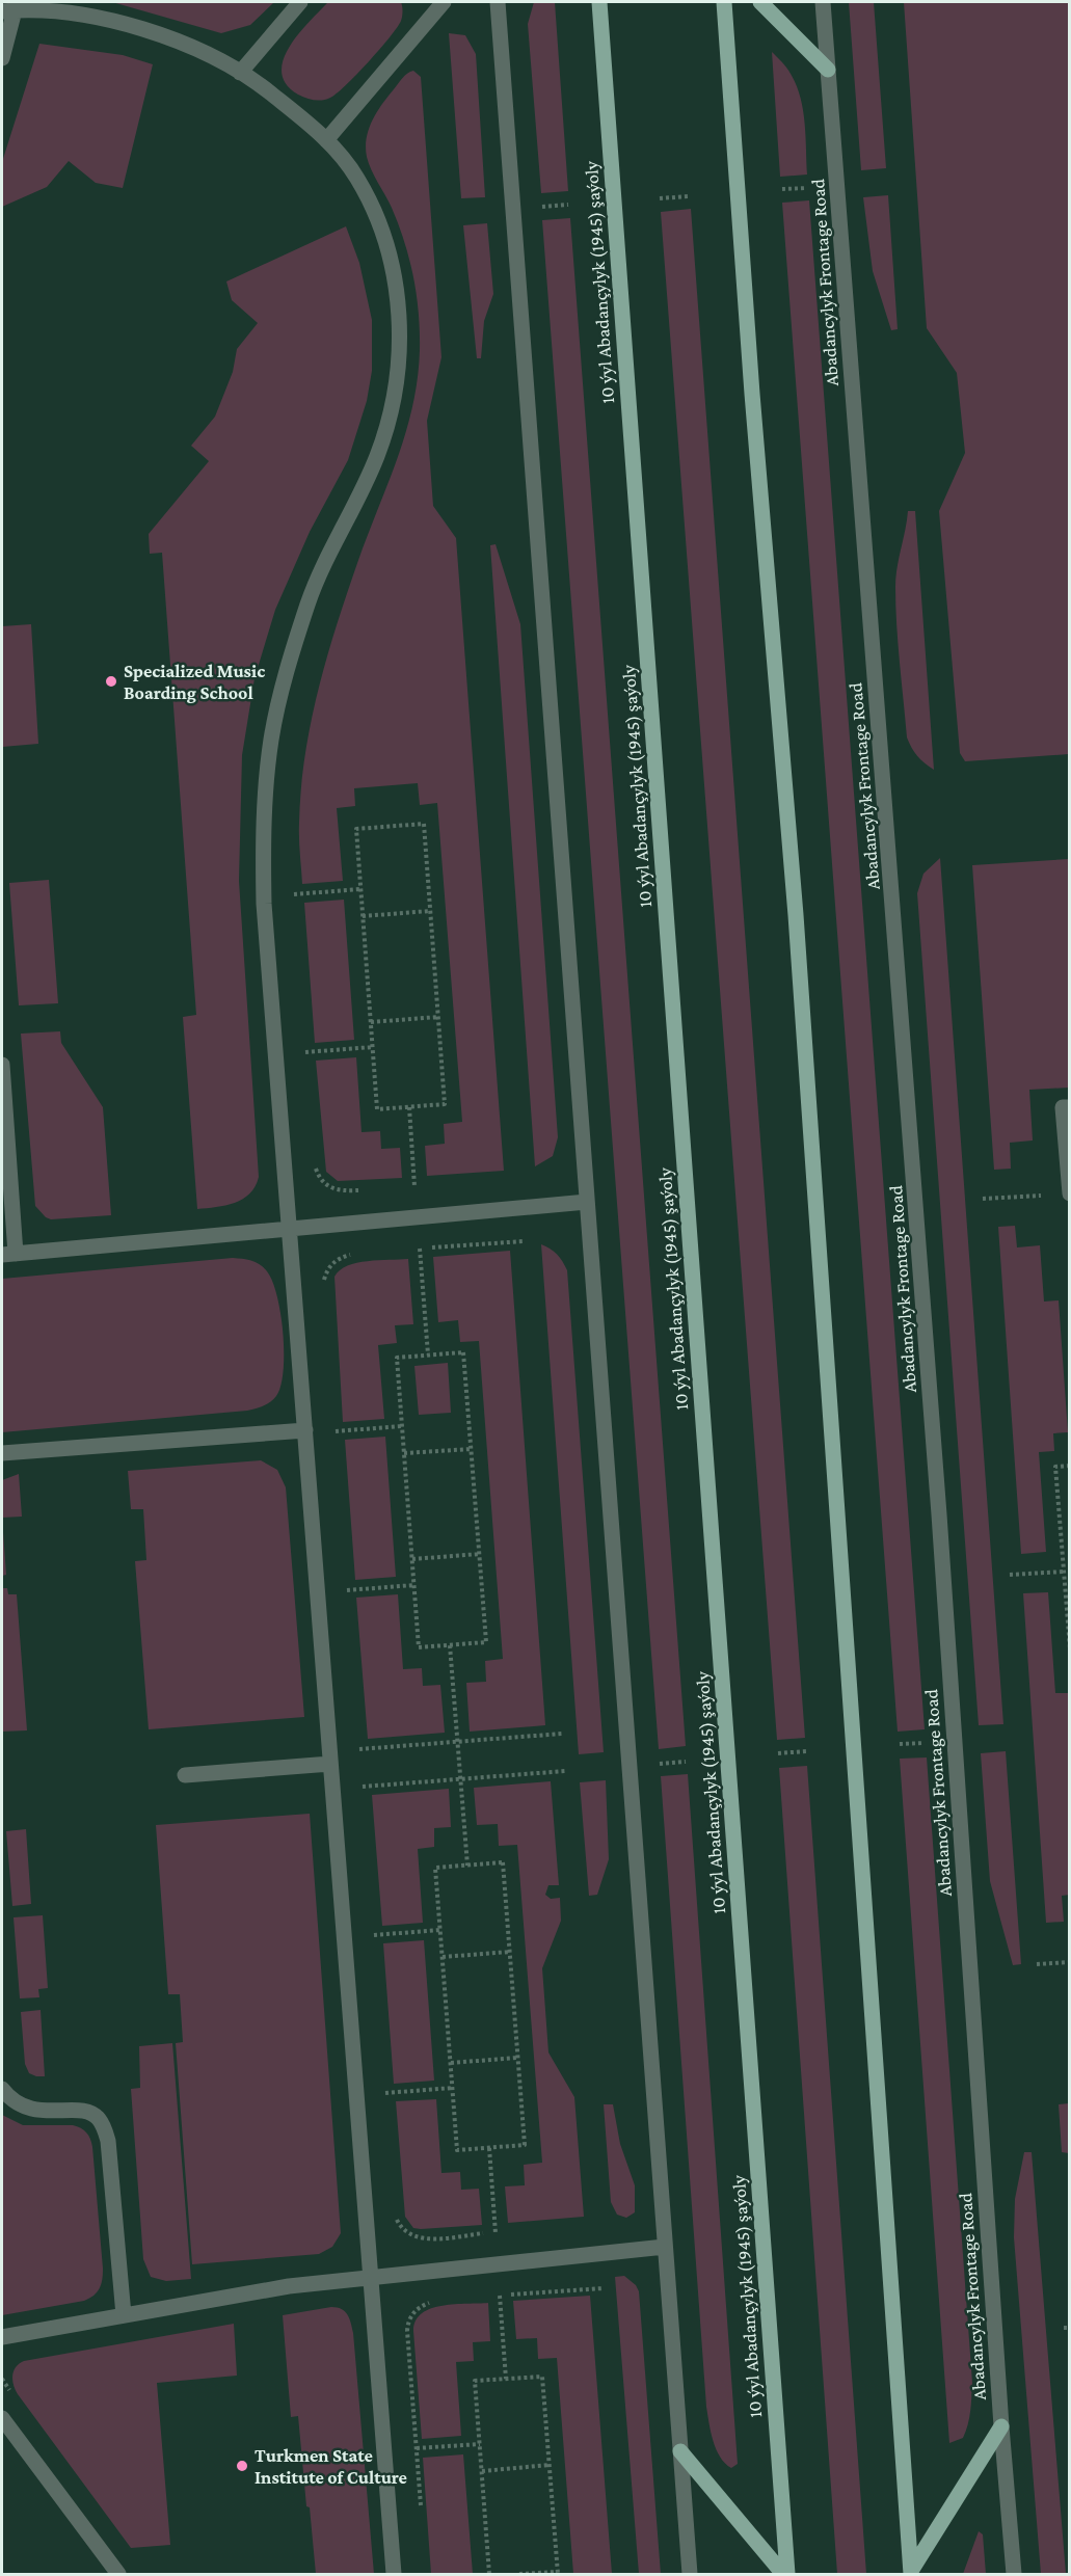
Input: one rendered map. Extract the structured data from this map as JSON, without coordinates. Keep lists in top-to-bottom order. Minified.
{"streets":{"main road":["10 ýyl Abadançylyk (1945) şaýoly"],"street":["Abadancylyk Frontage Road"]},"places":["Specialized Music Boarding School","Turkmen State Institute of Culture"]}
